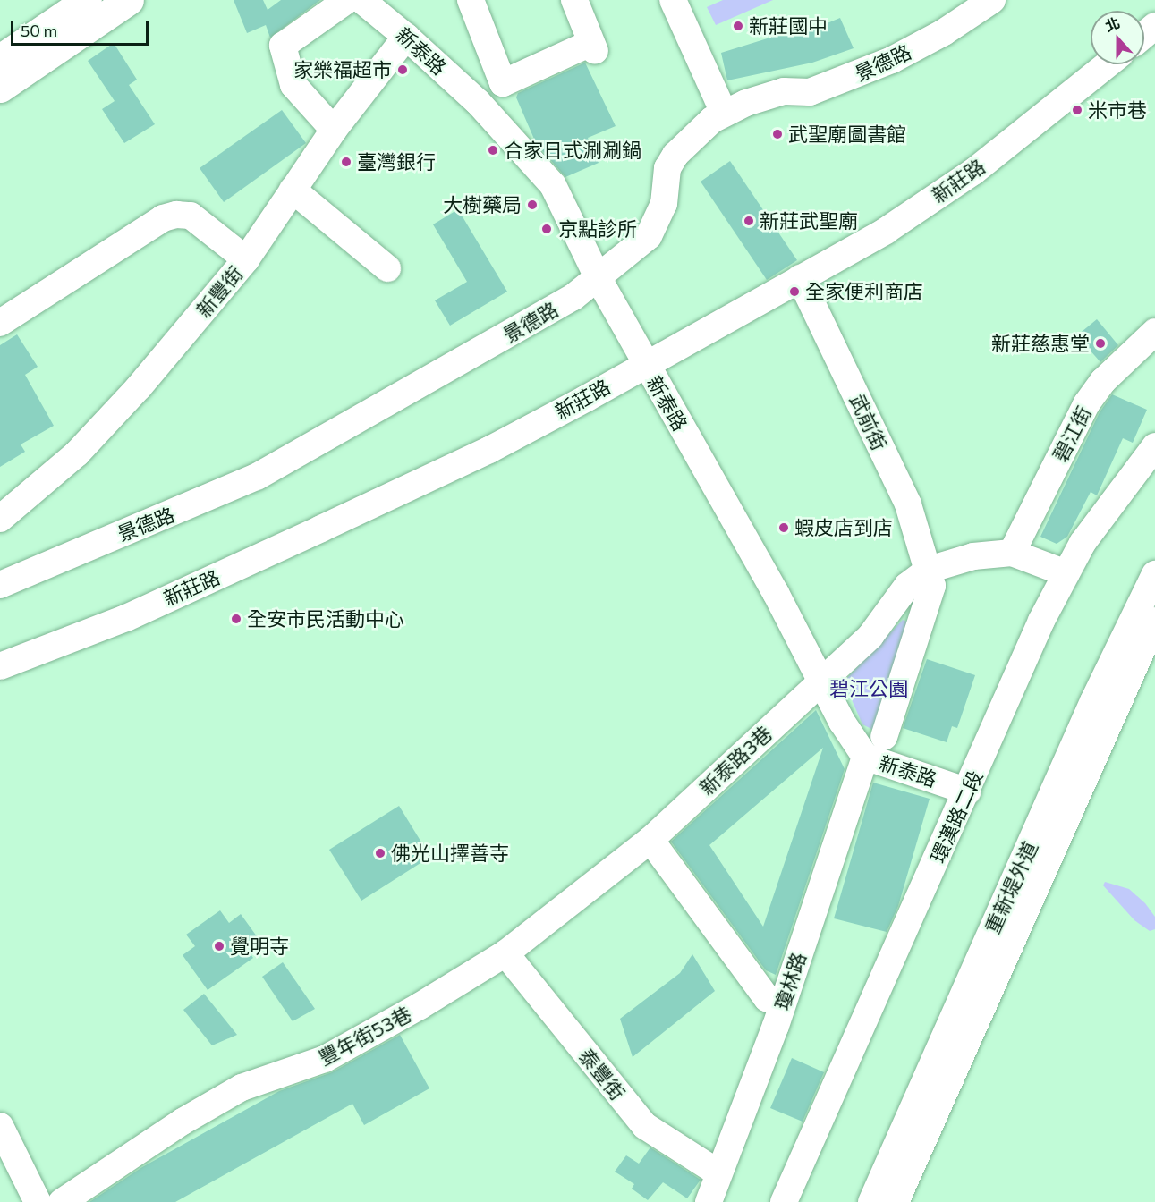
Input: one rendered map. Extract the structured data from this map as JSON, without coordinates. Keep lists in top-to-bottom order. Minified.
{"streets":{"street":["新泰路","景德路","新莊路","新豐街","武前街","碧江街","新泰路3巷","環漢路二段","重新堤外道","瓊林路","豐年街53巷","泰豐街"]},"crossings":[["新泰路","景德路"],["新泰路","新莊路"],["新泰路","新豐街"],["新泰路","新泰路3巷"],["新泰路","環漢路二段"],["新泰路","瓊林路"],["新莊路","武前街"],["武前街","新泰路3巷"],["新泰路3巷","豐年街53巷"],["瓊林路","泰豐街"],["豐年街53巷","泰豐街"]],"parks":["碧江公園"],"places":["新莊國中","家樂福超市","米市巷","武聖廟圖書館","合家日式涮涮鍋","臺灣銀行","大樹藥局","新莊武聖廟","京點診所","全家便利商店","新莊慈惠堂","蝦皮店到店","全安市民活動中心","佛光山擇善寺","覺明寺"],"scale_bar":"50 m","north":"top"}
